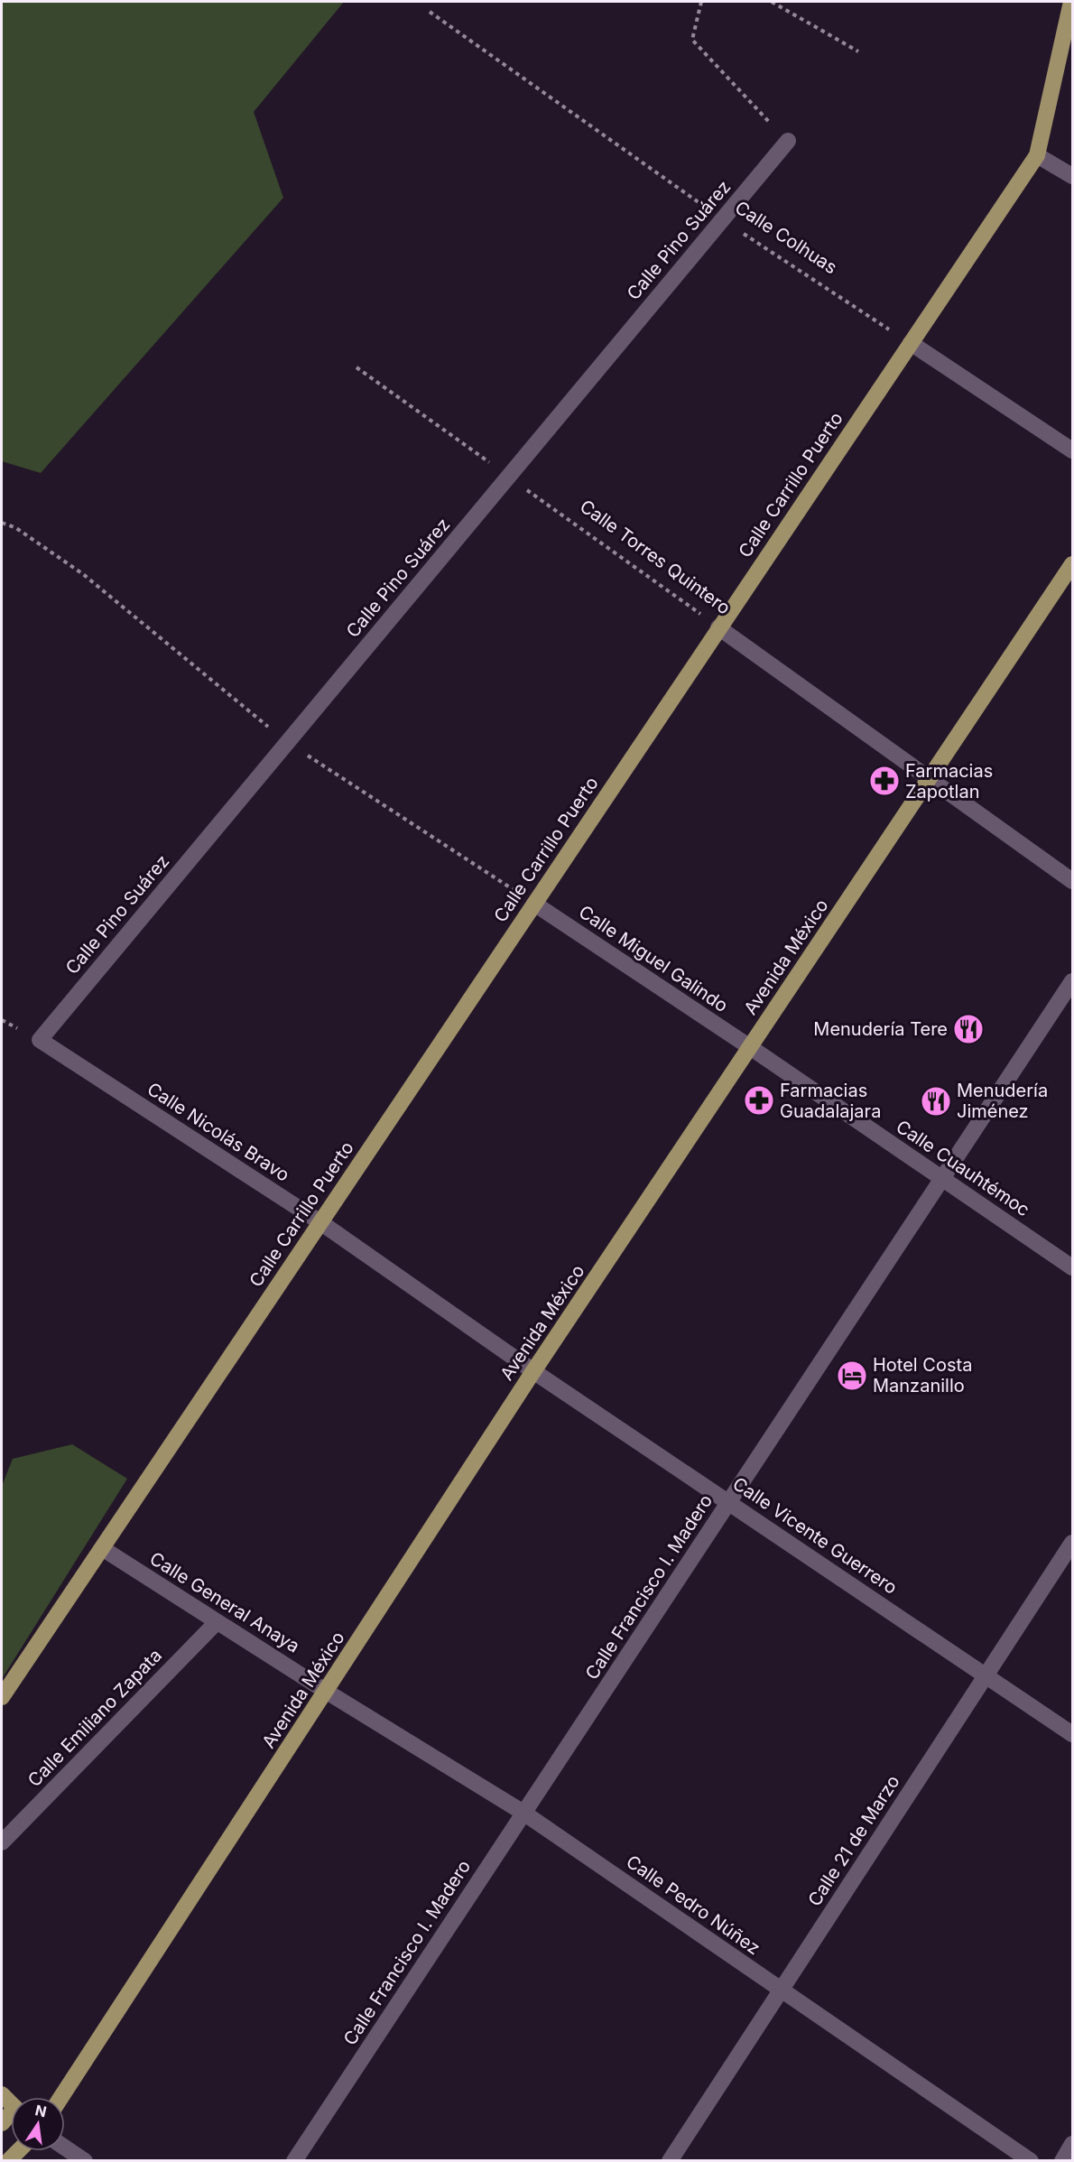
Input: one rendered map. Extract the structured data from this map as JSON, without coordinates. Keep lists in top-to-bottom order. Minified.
{"streets":{"main road":["Calle Carrillo Puerto","Avenida México"],"street":["Calle Pino Suárez","Calle Torres Quintero","Calle Miguel Galindo","Calle Nicolás Bravo","Calle Cuauhtémoc","Calle Vicente Guerrero","Calle Francisco I. Madero","Calle General Anaya","Calle Emiliano Zapata","Calle 21 de Marzo","Calle Pedro Núñez"],"path":["Calle Colhuas"]},"crossings":[["Calle Colhuas","Calle Pino Suárez"],["Calle Colhuas","Calle Carrillo Puerto"],["Calle Pino Suárez","Calle Torres Quintero"],["Calle Pino Suárez","Calle Nicolás Bravo"],["Calle Carrillo Puerto","Calle Torres Quintero"],["Calle Carrillo Puerto","Calle Miguel Galindo"],["Calle Carrillo Puerto","Calle Nicolás Bravo"],["Calle Carrillo Puerto","Calle General Anaya"],["Calle Torres Quintero","Avenida México"],["Avenida México","Calle Miguel Galindo"],["Avenida México","Calle Nicolás Bravo"],["Avenida México","Calle Cuauhtémoc"],["Avenida México","Calle Vicente Guerrero"],["Avenida México","Calle General Anaya"],["Avenida México","Calle Pedro Núñez"],["Calle Miguel Galindo","Calle Cuauhtémoc"],["Calle Nicolás Bravo","Calle Vicente Guerrero"],["Calle Cuauhtémoc","Calle Francisco I. Madero"],["Calle Vicente Guerrero","Calle Francisco I. Madero"],["Calle Vicente Guerrero","Calle 21 de Marzo"],["Calle Francisco I. Madero","Calle Pedro Núñez"],["Calle General Anaya","Calle Emiliano Zapata"],["Calle General Anaya","Calle Pedro Núñez"],["Calle 21 de Marzo","Calle Pedro Núñez"]],"places":{"pharmacy":["Farmacias Zapotlan","Farmacias Guadalajara"],"restaurant":["Menudería Tere","Menudería Jiménez"],"hotel":["Hotel Costa Manzanillo"]},"north":"top"}
